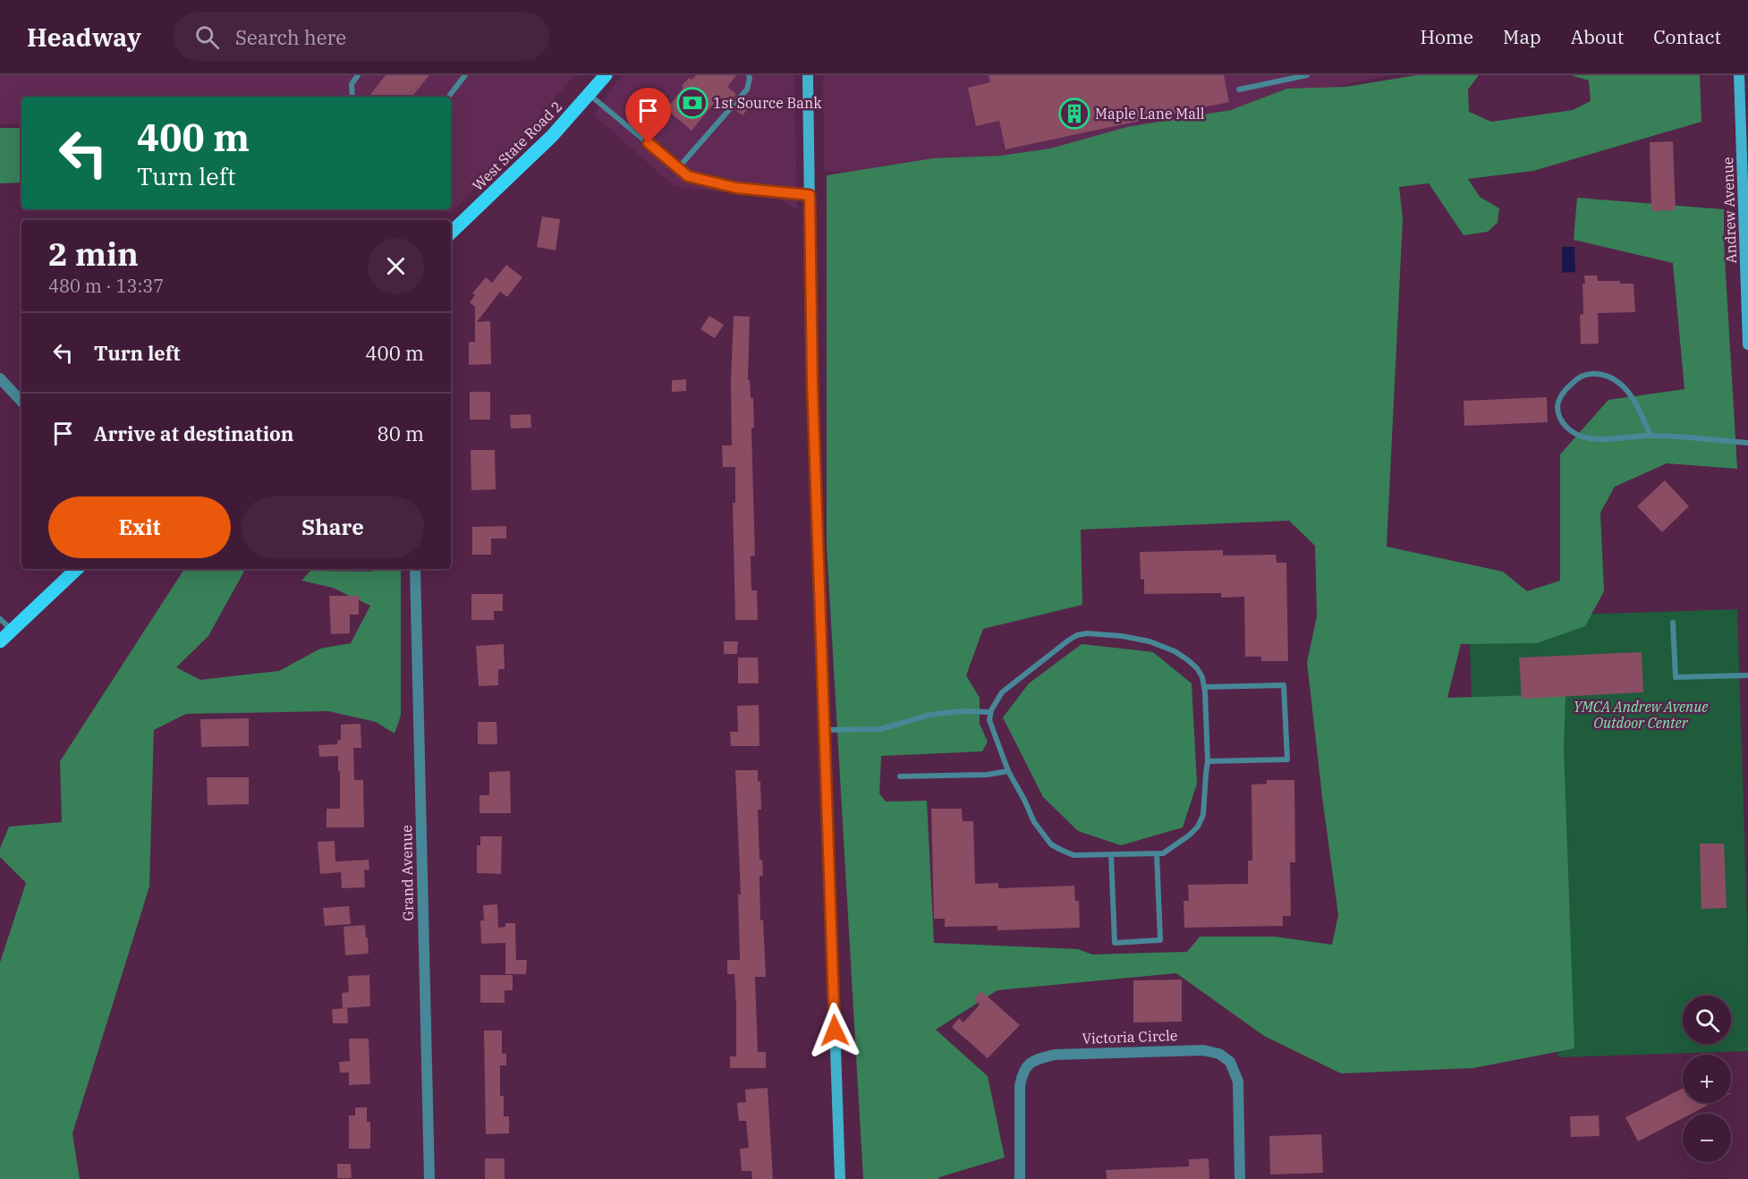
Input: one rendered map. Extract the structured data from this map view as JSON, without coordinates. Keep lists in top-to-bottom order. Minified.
{"streets":{"main road":["West State Road 2","Andrew Avenue"],"street":["Grand Avenue","Victoria Circle"]},"parks":["YMCA Andrew Avenue Outdoor Center"],"places":{"bank":["1st Source Bank"],"building":["Maple Lane Mall"]},"page":{"header":"Headway","search":"Search here","nav":["Home","Map","About","Contact"],"turn":["400 m","Turn left"],"heading":["2 min","480 m · 13:37"],"list":[{"name":"Turn left","value":"400 m"},{"name":"Arrive at destination","value":"80 m"}],"buttons":["Exit","Share"],"map_buttons":["+","−"]}}
